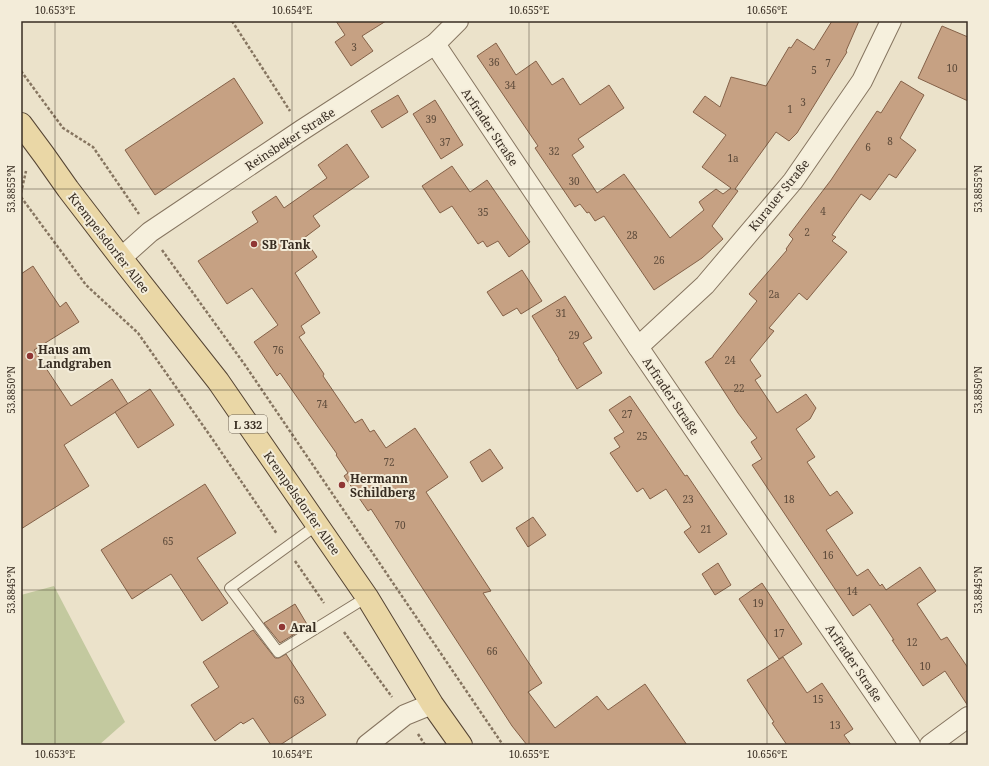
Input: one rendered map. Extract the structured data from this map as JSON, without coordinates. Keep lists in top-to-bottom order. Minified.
{"streets":{"main road":["Krempelsdorfer Allee","L 332"],"street":["Arfrader Straße","Reinsbeker Straße","Kurauer Straße"]},"crossings":[["Arfrader Straße","Reinsbeker Straße"],["Arfrader Straße","Kurauer Straße"],["Reinsbeker Straße","Krempelsdorfer Allee"]],"places":["SB Tank","Haus am Landgraben","Hermann Schildberg","Aral"],"house_numbers":["3","36","7","10","5","34","3","1","39","8","37","6","32","1a","30","4","35","2","28","26","2a","31","29","76","24","22","74","27","25","72","23","18","70","21","65","16","14","19","17","12","66","10","15","63","13"],"coordinates":["10.653°E","10.654°E","10.655°E","10.656°E","53.8855°N","53.8850°N","53.8845°N"]}
